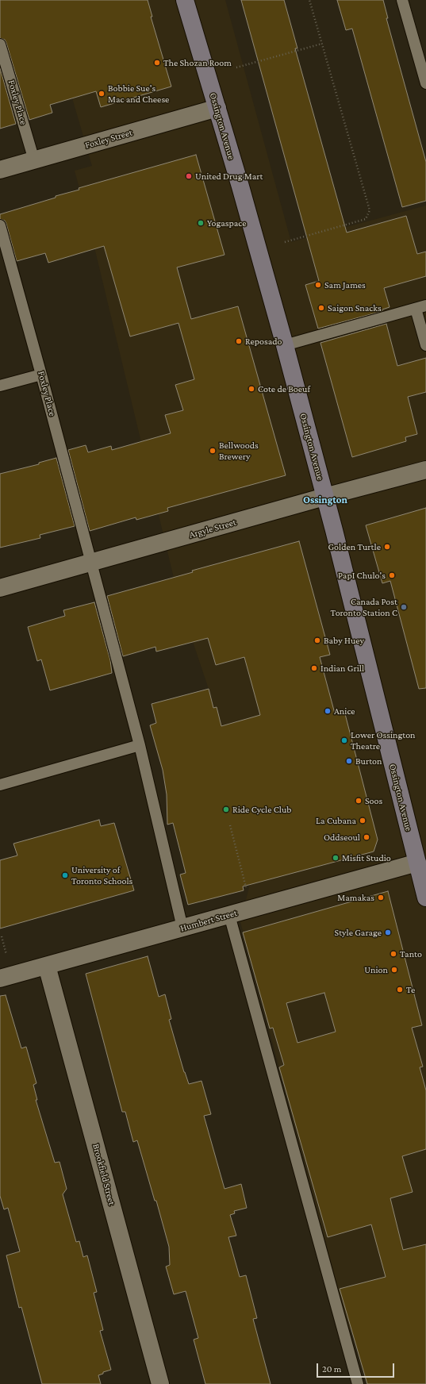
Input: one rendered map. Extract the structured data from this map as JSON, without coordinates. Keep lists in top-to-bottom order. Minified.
{"streets":{"street":["Ossington Avenue","Foxley Street","Argyle Street","Humbert Street","Brookfield Street"],"lane":["Foxley Place"]},"crossings":[["Foxley Place","Foxley Street"],["Foxley Place","Argyle Street"],["Foxley Place","Humbert Street"],["Ossington Avenue","Foxley Street"],["Ossington Avenue","Argyle Street"],["Ossington Avenue","Humbert Street"],["Humbert Street","Brookfield Street"]],"districts":["Ossington"],"places":["The Shozan Room","Bobbie Sue's Mac and Cheese","United Drug Mart","Yogaspace","Sam James","Saigon Snacks","Reposado","Cote de Boeuf","Bellwoods Brewery","Golden Turtle","PapI Chulo's","Canada Post Toronto Station C","Baby Huey","Indian Grill","Anice","Lower Ossington Theatre","Burton","Soos","Ride Cycle Club","La Cubana","Oddseoul","Misfit Studio","University of Toronto Schools","Mamakas","Style Garage","Tanto","Union","Te"],"scale_bar":"20 m"}
